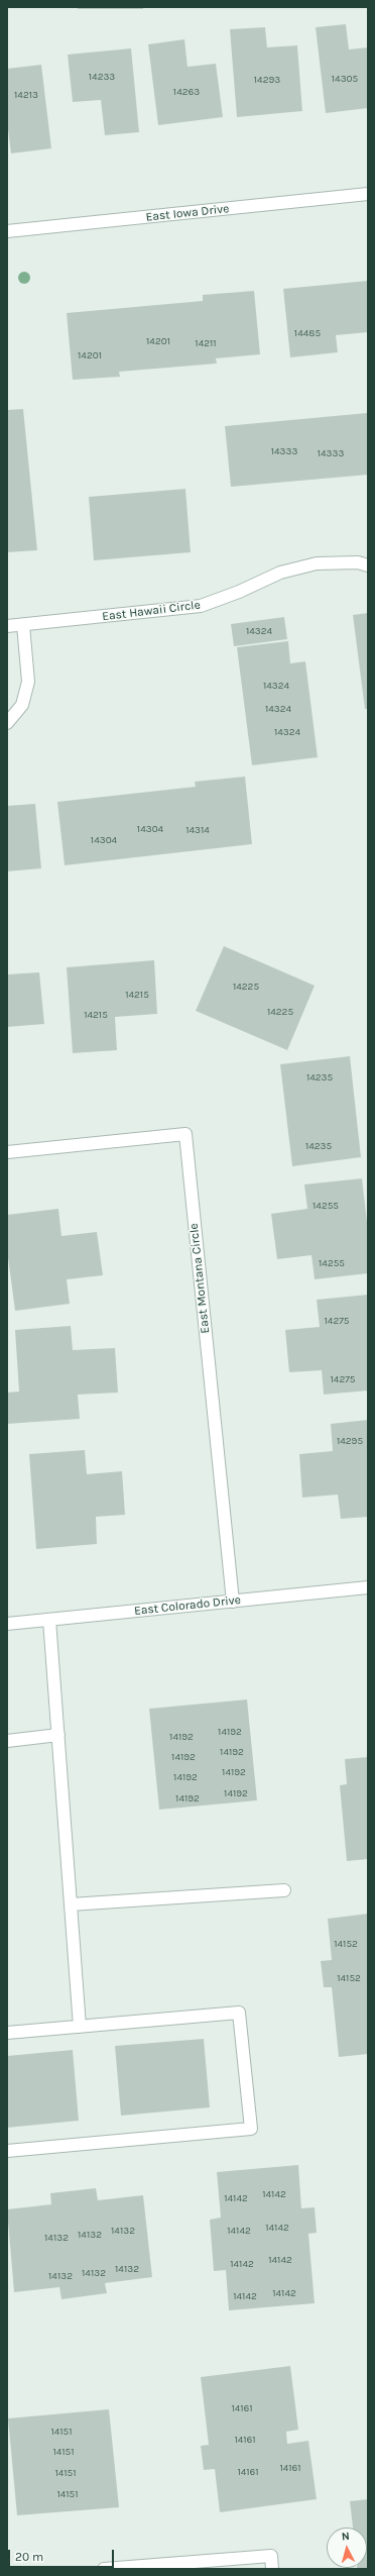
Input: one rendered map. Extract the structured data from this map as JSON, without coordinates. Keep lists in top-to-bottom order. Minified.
{"streets":{"street":["East Iowa Drive","East Hawaii Circle","East Montana Circle","East Colorado Drive"]},"crossings":[["East Montana Circle","East Colorado Drive"]],"house_numbers":["14233","14305","14293","14263","14213","14485","14201","14211","14201","14333","14333","14324","14324","14324","14324","14304","14314","14304","14225","14215","14225","14215","14235","14235","14255","14255","14275","14275","14295","14192","14192","14192","14192","14192","14192","14192","14192","14152","14152","14142","14142","14142","14132","14142","14132","14132","14142","14142","14132","14132","14132","14142","14142","14161","14151","14161","14151","14161","14161","14151","14151"],"scale_bar":"20 m","north":"top"}
